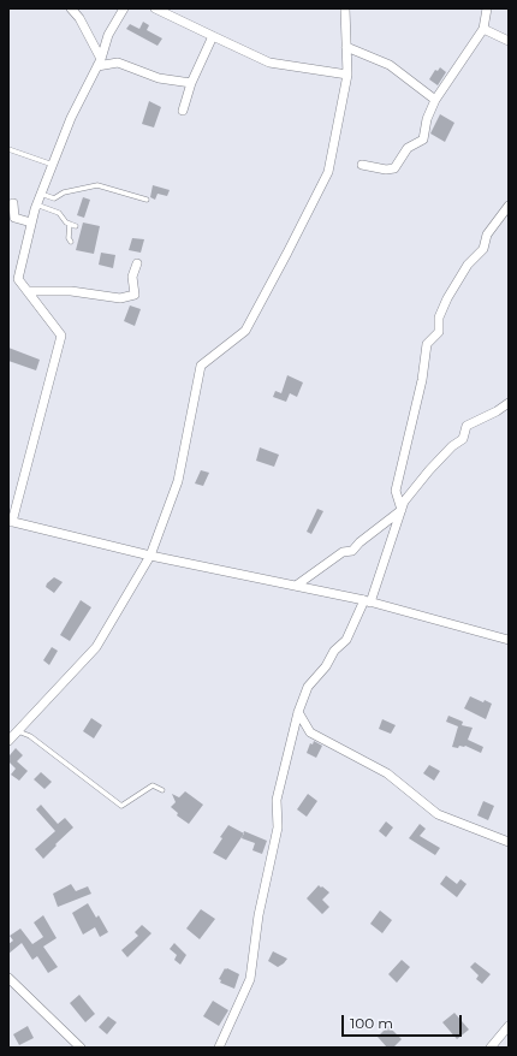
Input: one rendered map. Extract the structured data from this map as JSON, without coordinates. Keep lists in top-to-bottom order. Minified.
{"scale_bar":"100 m"}
